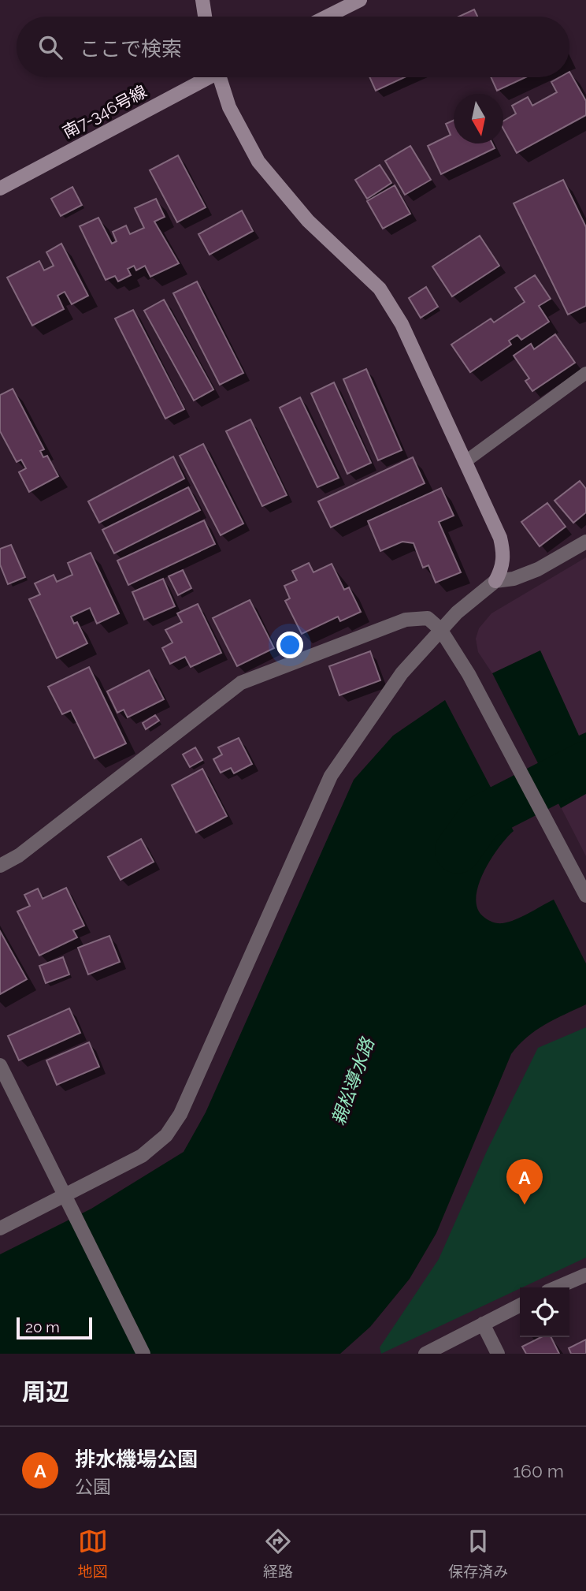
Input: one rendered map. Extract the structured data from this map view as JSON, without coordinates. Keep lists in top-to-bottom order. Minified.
{"streets":{"street":["南7-346号線"]},"water":["親松導水路"],"scale_bar":"20 m","north":"bottom","page":{"search":"ここで検索","pins":"A","scale":"20 m","heading":"周辺","list":[{"mark":"A","name":"排水機場公園","note":"公園","value":"160 m"}],"nav":["地図","経路","保存済み"]}}
